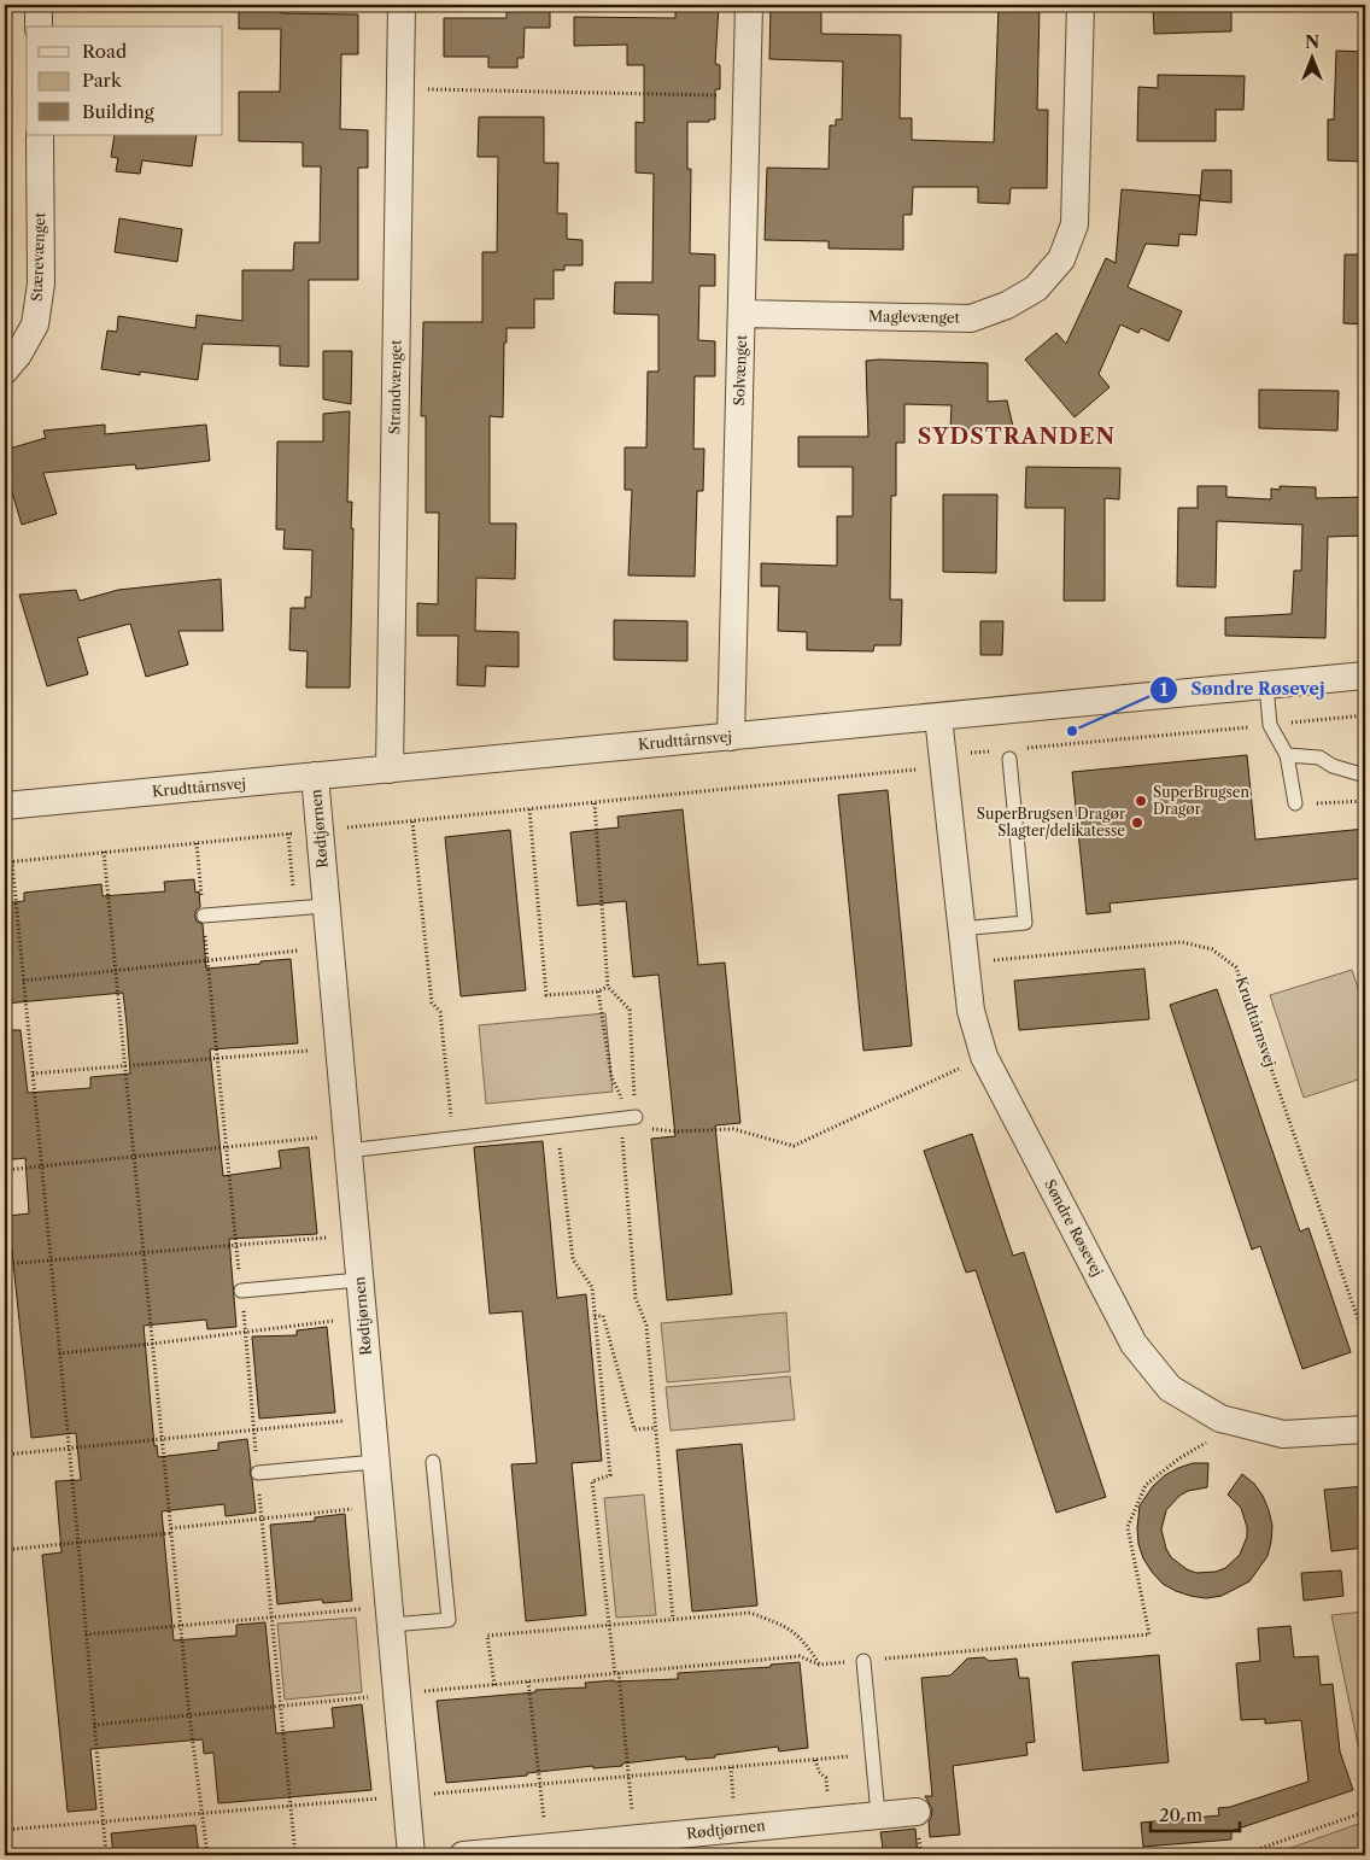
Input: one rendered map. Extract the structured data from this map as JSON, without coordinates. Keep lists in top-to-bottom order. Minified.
{"streets":{"street":["Stærevænget","Maglevænget","Solvænget","Strandvænget","Krudttårnsvej","Rødtjørnen","Søndre Røsevej"]},"crossings":[["Maglevænget","Solvænget"],["Solvænget","Krudttårnsvej"],["Strandvænget","Krudttårnsvej"],["Krudttårnsvej","Rødtjørnen"],["Krudttårnsvej","Søndre Røsevej"]],"districts":["SYDSTRANDEN"],"places":["Søndre Røsevej","SuperBrugsen Dragør","SuperBrugsen Dragør Slagter/delikatesse"],"legend":["Road","Park","Building"],"scale_bar":"20 m","north":"top"}
